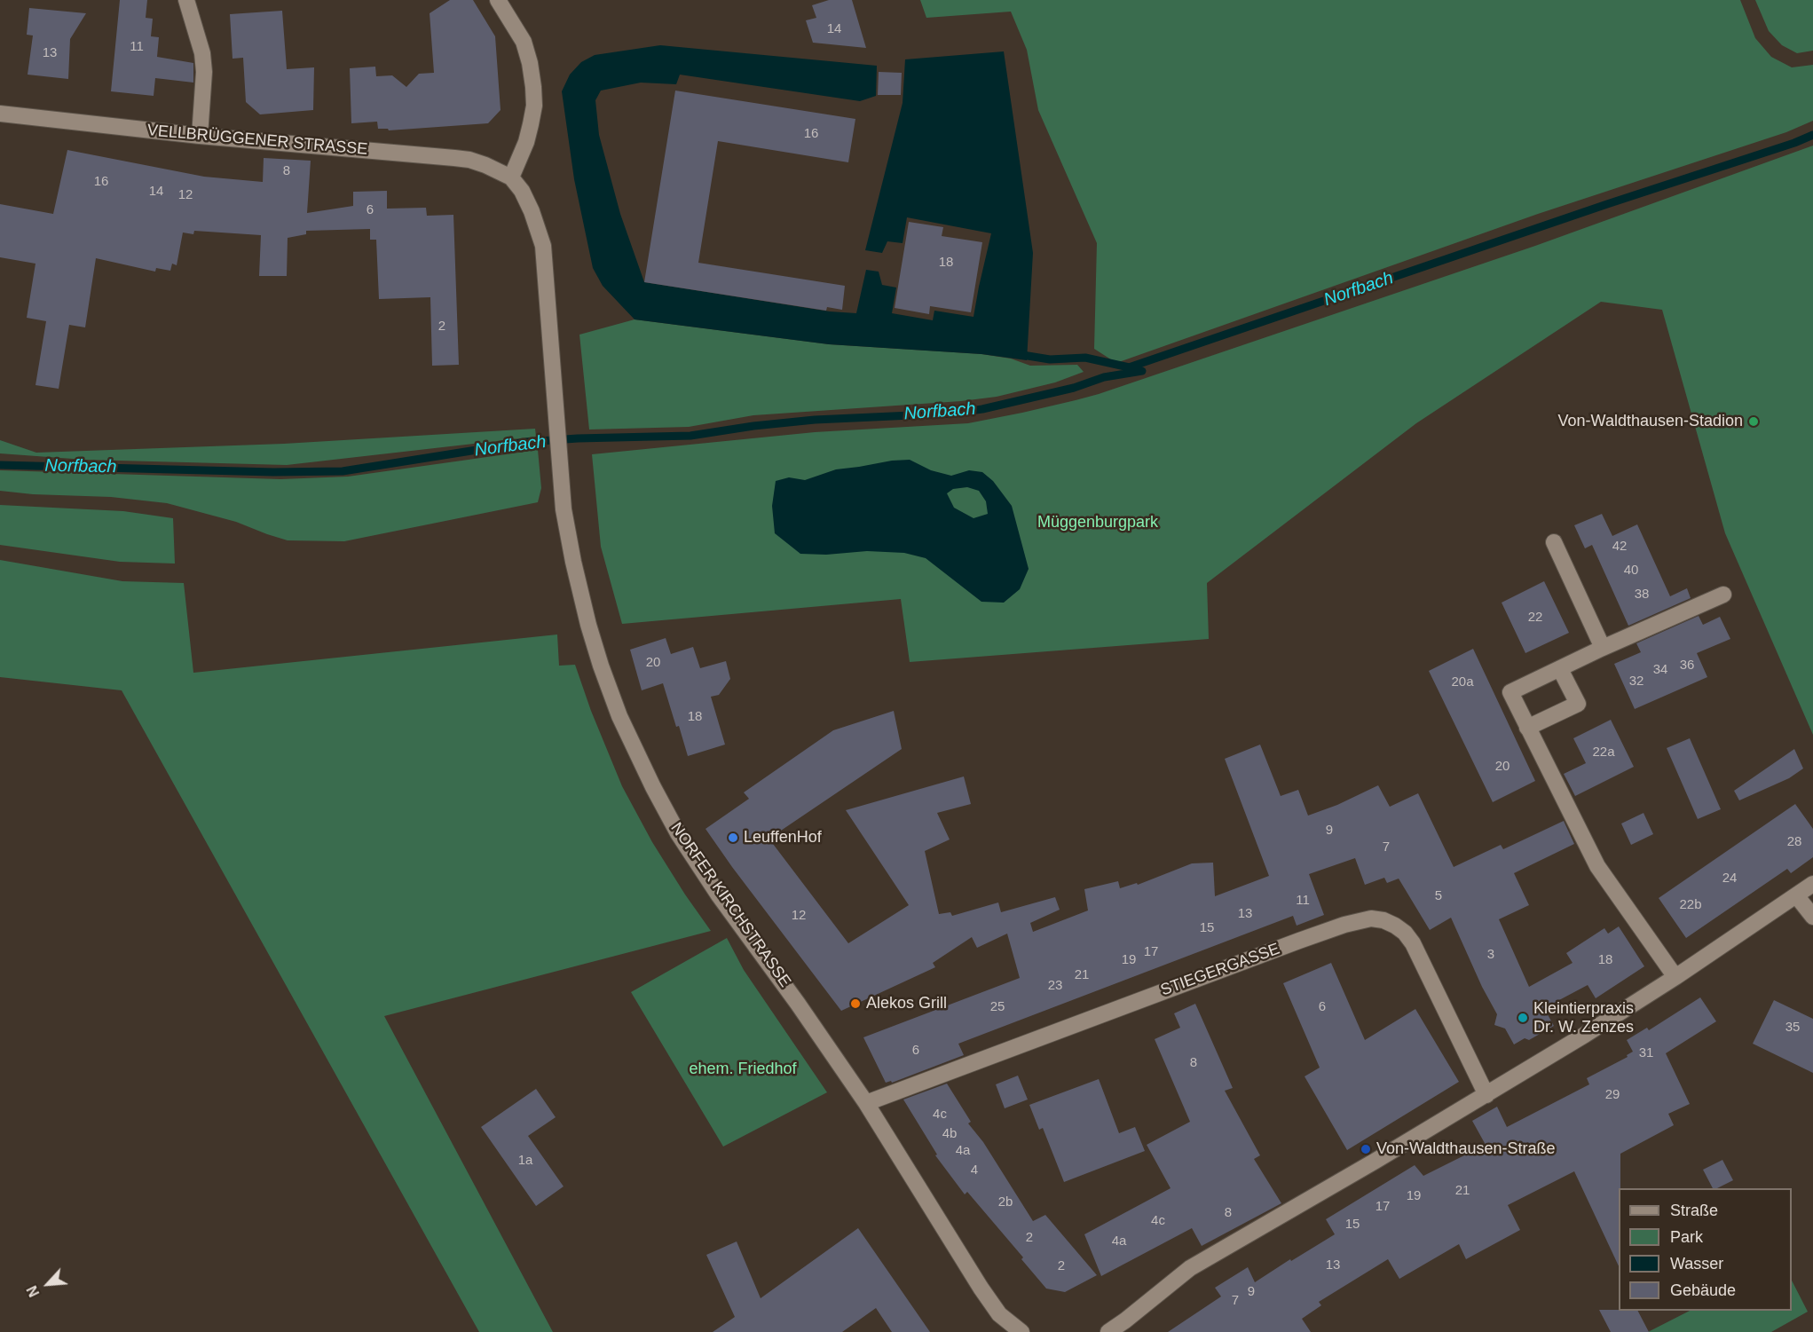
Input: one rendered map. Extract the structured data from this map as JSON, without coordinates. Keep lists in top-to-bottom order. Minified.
{"streets":{"street":["VELLBRÜGGENER STRASSE","NORFER KIRCHSTRASSE","STIEGERGASSE"]},"crossings":[["VELLBRÜGGENER STRASSE","NORFER KIRCHSTRASSE"],["NORFER KIRCHSTRASSE","STIEGERGASSE"]],"water":["Norfbach"],"parks":["Müggenburgpark","ehem. Friedhof"],"places":["Von-Waldthausen-Stadion","LeuffenHof","Alekos Grill","Kleintierpraxis Dr. W. Zenzes","Von-Waldthausen-Straße"],"house_numbers":["14","11","13","16","8","16","14","12","6","18","2","42","40","38","22","20","36","34","32","20a","18","22a","20","9","28","7","24","5","11","22b","13","12","15","17","3","19","18","21","23","25","6","35","6","31","8","29","4c","4b","4a","1a","4","21","19","2b","17","8","4c","15","2","4a","13","2","9","7"],"legend":["Straße","Park","Wasser","Gebäude"],"north":"bottom left"}
